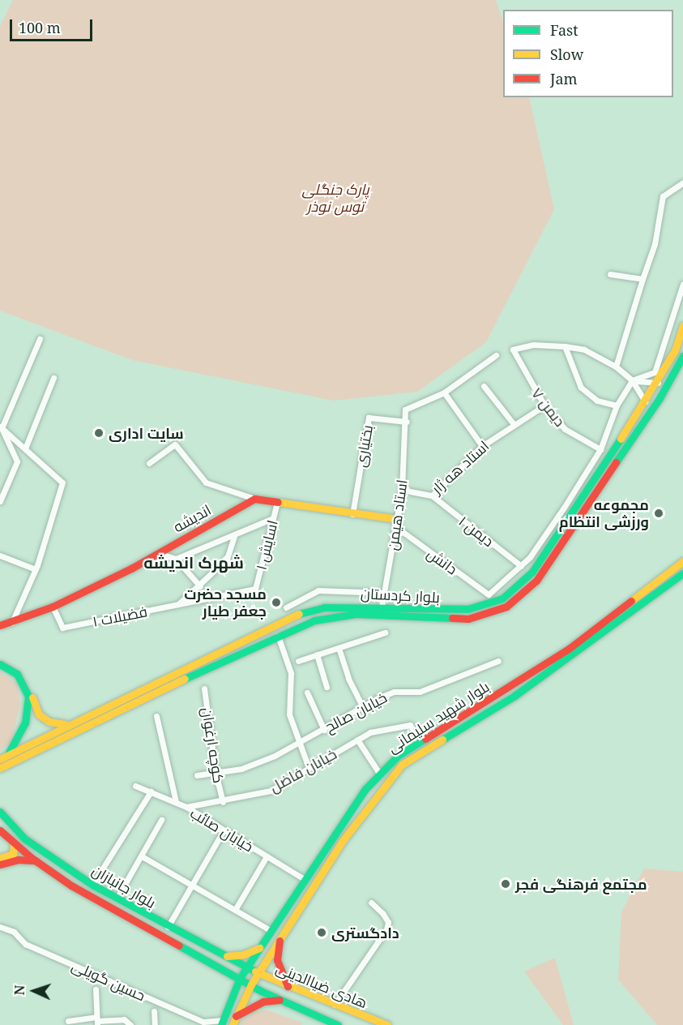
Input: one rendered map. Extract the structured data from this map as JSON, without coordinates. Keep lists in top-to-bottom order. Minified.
{"streets":{"main road":["اندیشه","بلوار کردستان","بلوار شهید سلیمانی","بلوار جانبازان","هادی ضیاالدینی"],"street":["دیمن ۷","بختیاری","استاد هه ژار","استاد هیمن","دیمن ۱","اسایش ۱","دانش","فضیلات ۱","خیابان صالح","کوچه ارغوان","خیابان فاضل","خیابان صائب","حسین گویلی"]},"crossings":[["دیمن ۷","استاد هه ژار"],["بختیاری","استاد هیمن"],["استاد هه ژار","استاد هیمن"],["استاد هه ژار","دیمن ۱"],["استاد هیمن","دانش"],["استاد هیمن","بلوار کردستان"],["اندیشه","فضیلات ۱"],["دیمن ۱","دانش"],["اسایش ۱","فضیلات ۱"],["خیابان صالح","کوچه ارغوان"],["بلوار شهید سلیمانی","خیابان صائب"],["بلوار شهید سلیمانی","بلوار جانبازان"],["بلوار شهید سلیمانی","حسین گویلی"],["بلوار شهید سلیمانی","هادی ضیاالدینی"],["کوچه ارغوان","خیابان فاضل"],["خیابان فاضل","خیابان صائب"],["بلوار جانبازان","هادی ضیاالدینی"]],"districts":["شهرک اندیشه"],"parks":["پارک جنگلی توس نوذر"],"places":["سایت اداری","مجموعه ورزشی انتظام","مسجد حضرت جعفر طیار","مجتمع فرهنگی فجر","دادگستری"],"legend":["Fast","Slow","Jam"],"scale_bar":"100 m","north":"left"}
